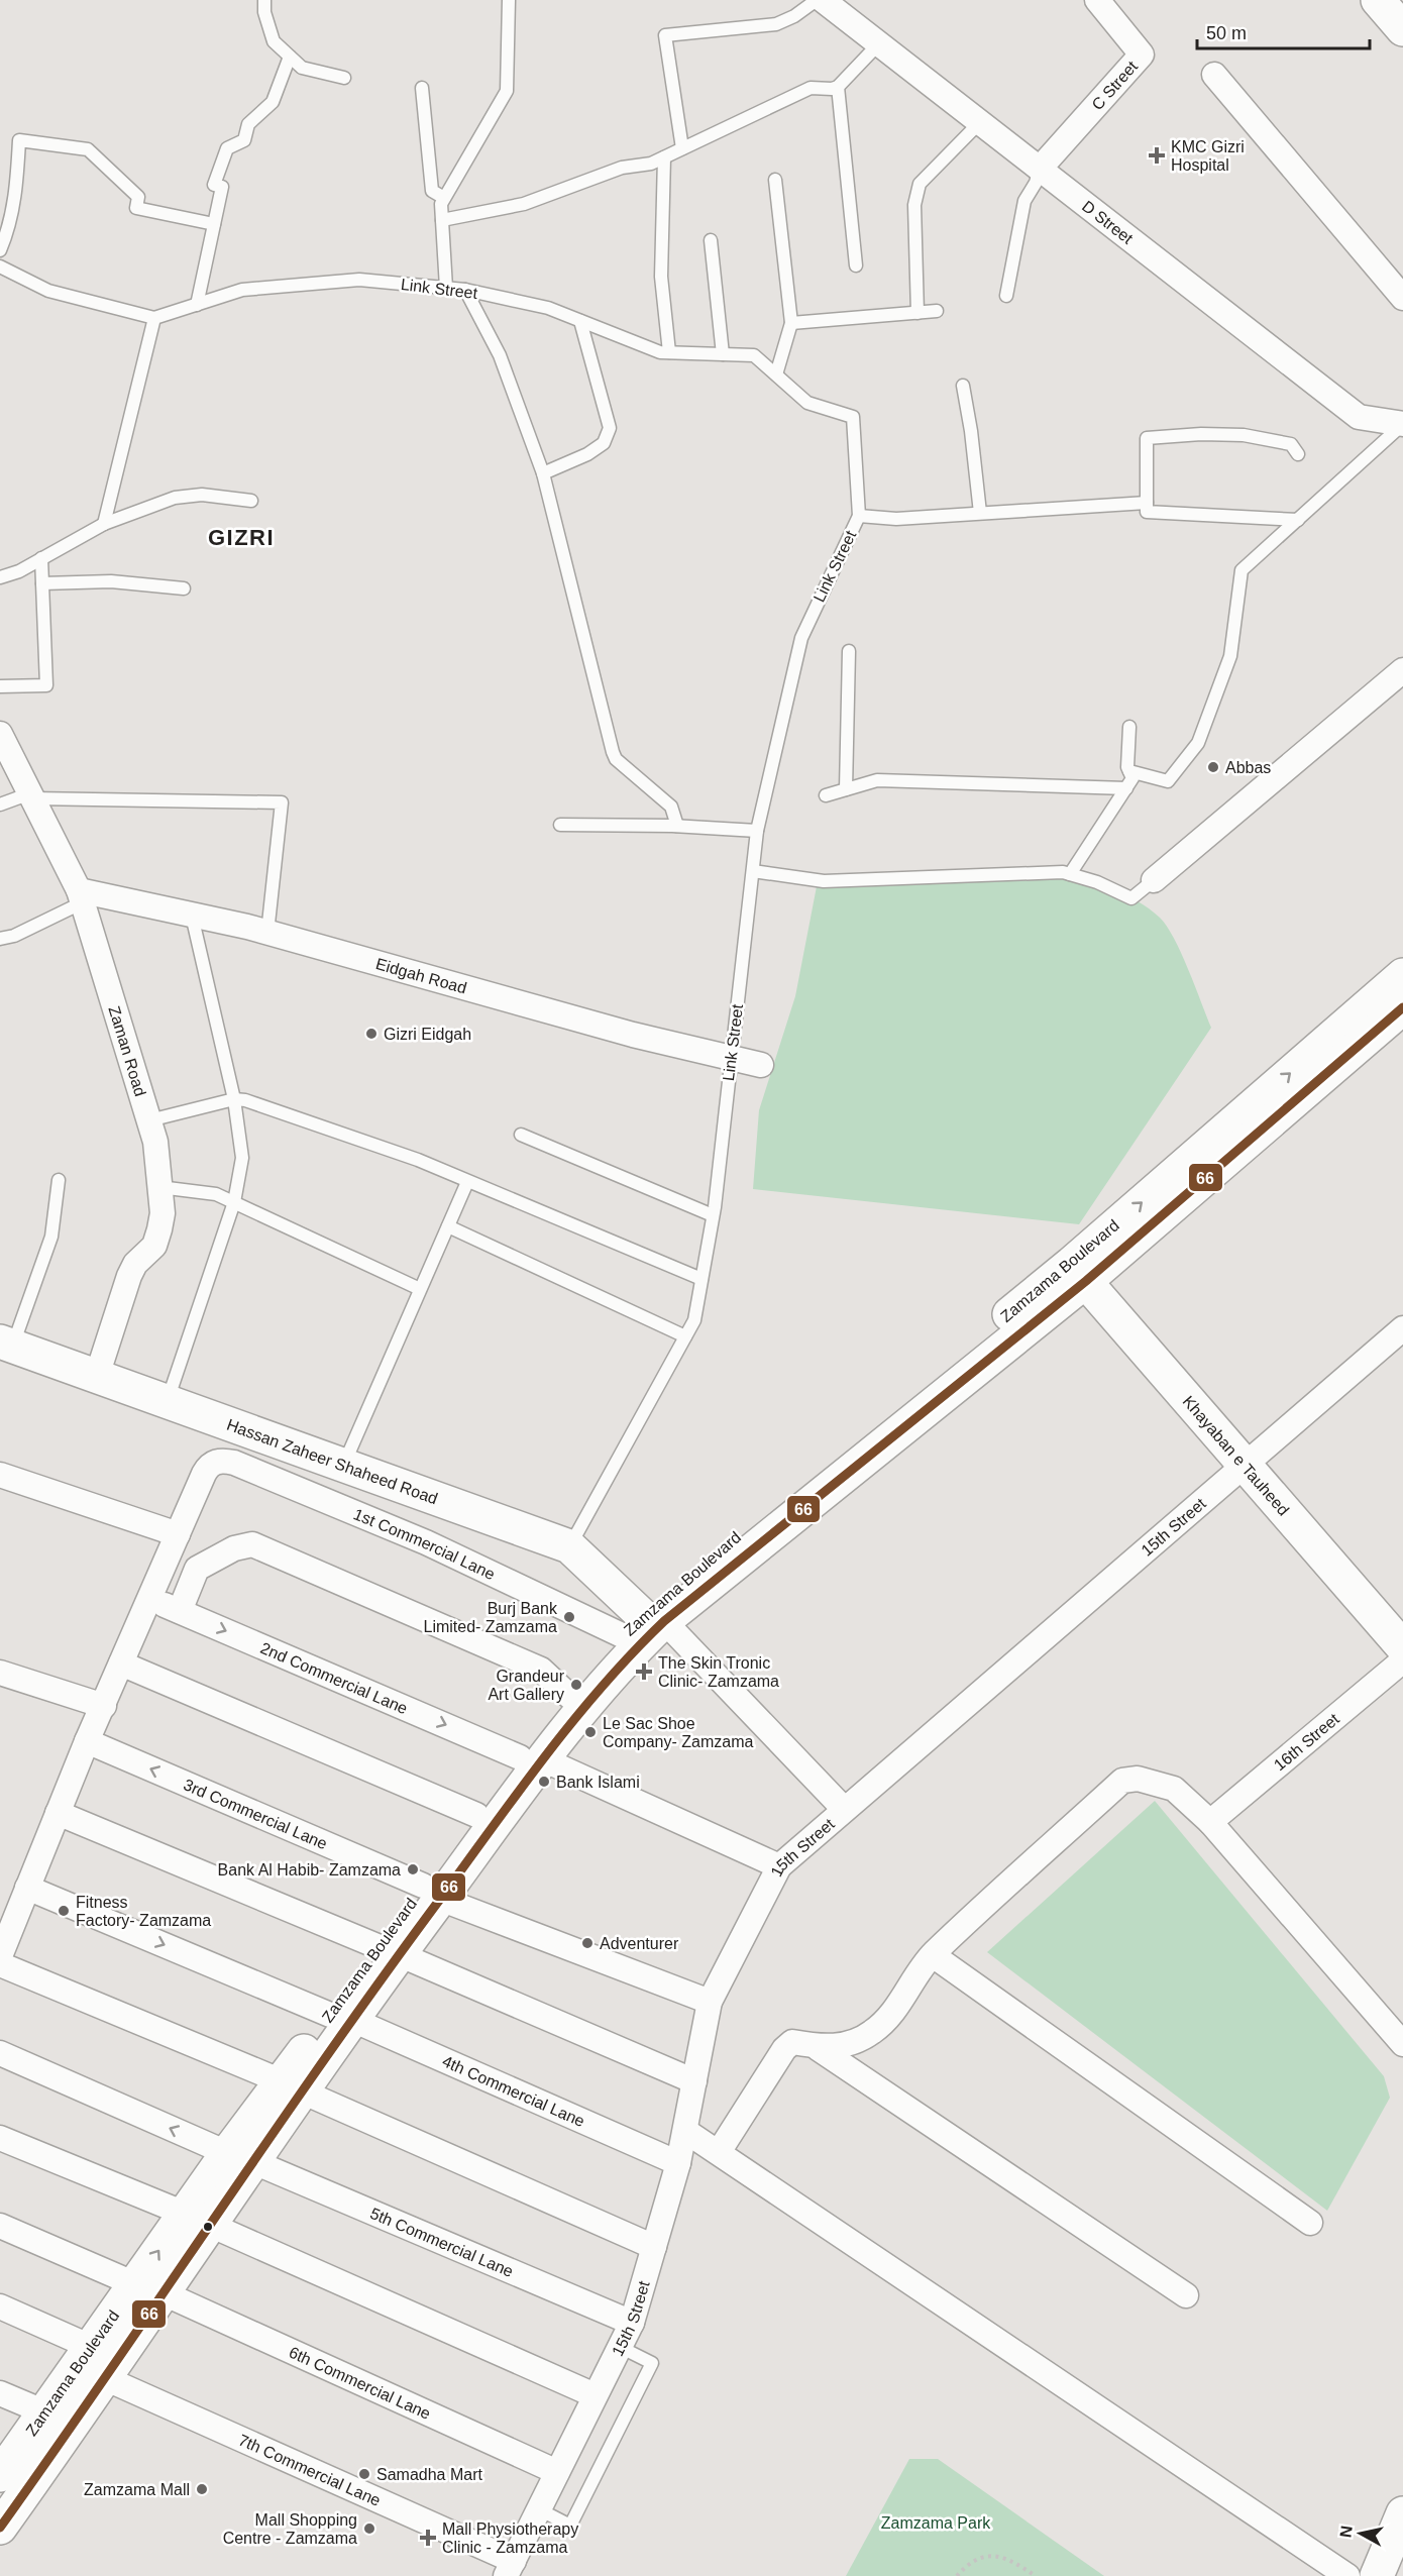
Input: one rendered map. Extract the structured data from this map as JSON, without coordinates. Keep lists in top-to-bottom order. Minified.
{"streets":{"main road":["Zamzama Boulevard","Khayaban e Tauheed","Hassan Zaheer Shaheed Road"],"street":["C Street","D Street","Eidgah Road","Zaman Road","15th Street","1st Commercial Lane","2nd Commercial Lane","16th Street","3rd Commercial Lane","4th Commercial Lane","5th Commercial Lane","6th Commercial Lane","7th Commercial Lane"],"lane":["Link Street"]},"crossings":[["C Street","D Street"],["Link Street","Eidgah Road"],["Link Street","Hassan Zaheer Shaheed Road"],["Eidgah Road","Zaman Road"],["Zaman Road","Hassan Zaheer Shaheed Road"],["Zamzama Boulevard","Khayaban e Tauheed"],["Zamzama Boulevard","Hassan Zaheer Shaheed Road"],["Zamzama Boulevard","1st Commercial Lane"],["Zamzama Boulevard","2nd Commercial Lane"],["Zamzama Boulevard","3rd Commercial Lane"],["Zamzama Boulevard","4th Commercial Lane"],["Zamzama Boulevard","5th Commercial Lane"],["Zamzama Boulevard","6th Commercial Lane"],["Zamzama Boulevard","7th Commercial Lane"],["Khayaban e Tauheed","15th Street"],["Hassan Zaheer Shaheed Road","1st Commercial Lane"],["15th Street","2nd Commercial Lane"],["15th Street","3rd Commercial Lane"],["15th Street","4th Commercial Lane"],["15th Street","5th Commercial Lane"],["15th Street","6th Commercial Lane"],["15th Street","7th Commercial Lane"]],"districts":["GIZRI"],"parks":["Zamzama Park"],"places":{"health":["KMC Gizri Hospital","The Skin Tronic Clinic- Zamzama","Mall Physiotherapy Clinic - Zamzama"],"other":["Abbas","Gizri Eidgah","Burj Bank Limited- Zamzama","Grandeur Art Gallery","Le Sac Shoe Company- Zamzama","Bank Islami","Bank Al Habib- Zamzama","Fitness Factory- Zamzama","Adventurer","Samadha Mart","Zamzama Mall","Mall Shopping Centre - Zamzama"]},"lines":["transit line 66"],"scale_bar":"50 m","north":"left"}
